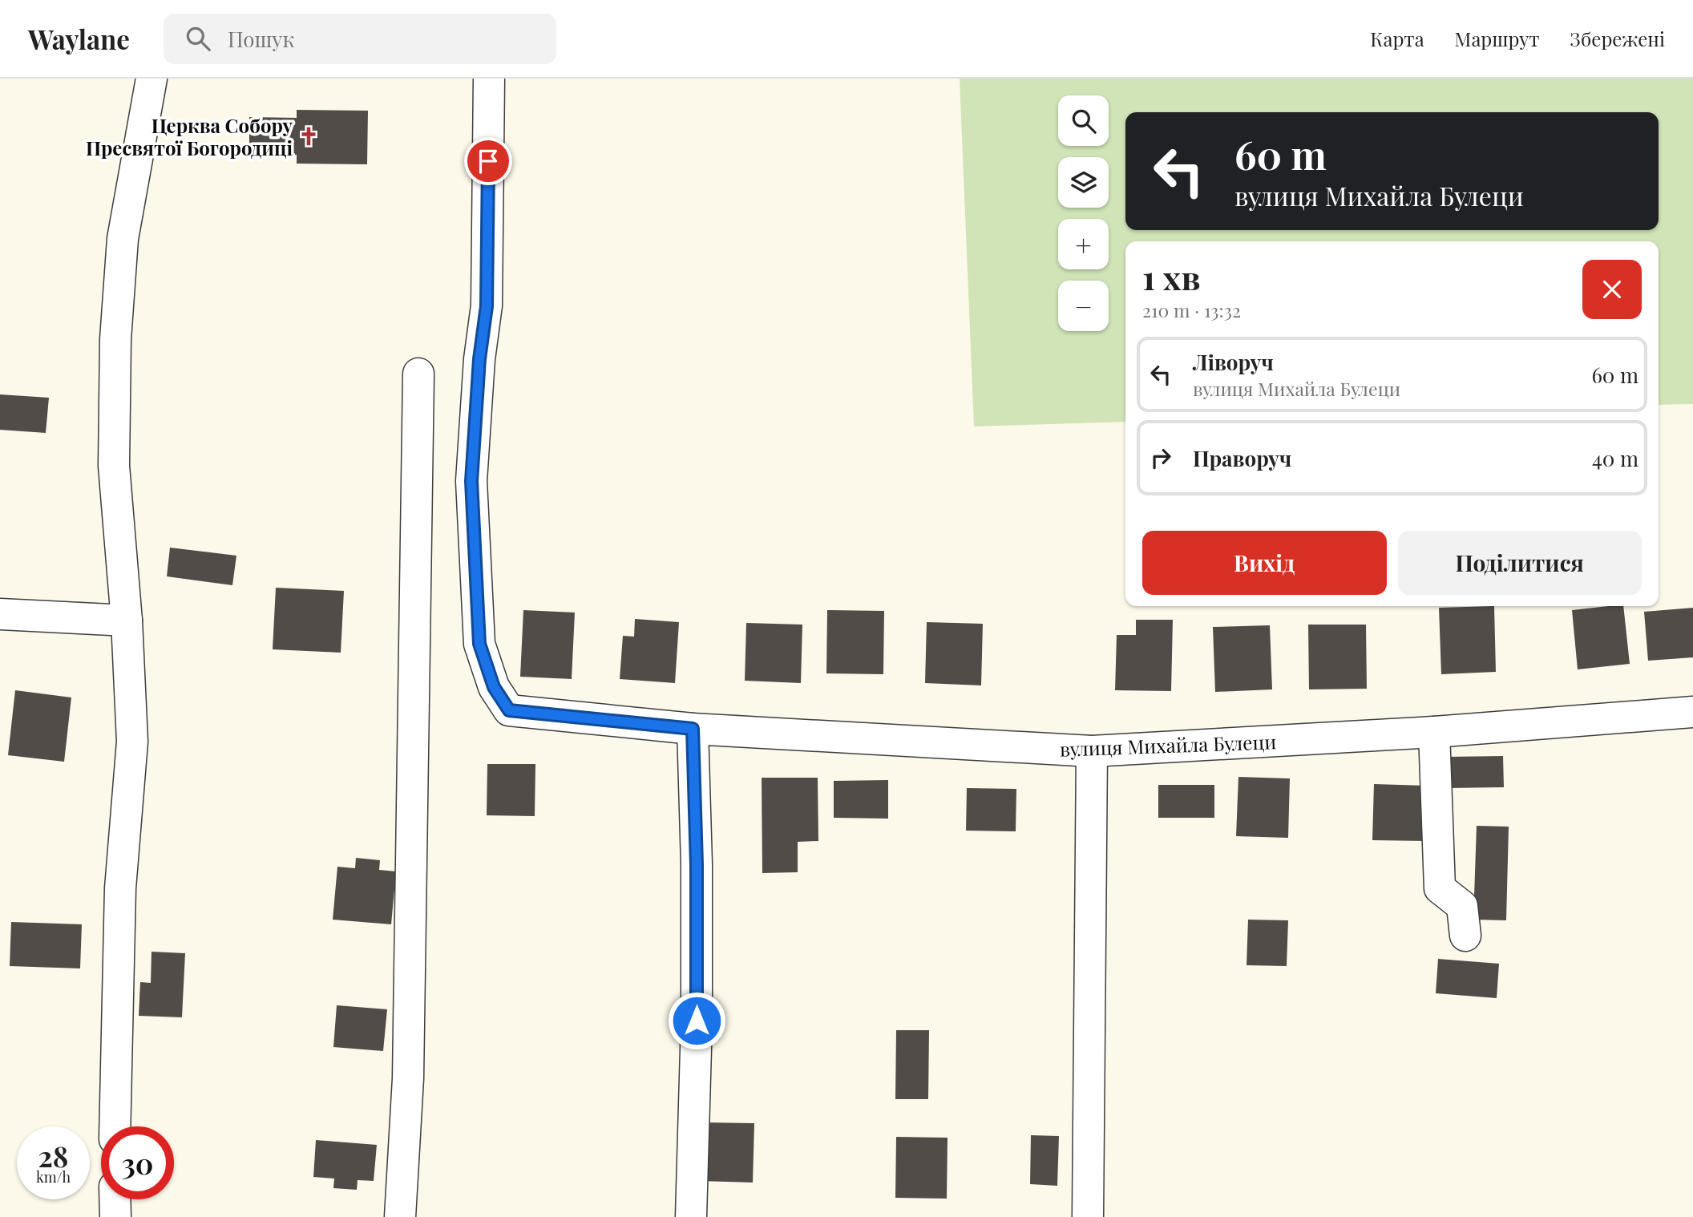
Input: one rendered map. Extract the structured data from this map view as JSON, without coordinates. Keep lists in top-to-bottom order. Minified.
{"streets":{"street":["вулиця Михайла Булеци"]},"places":{"church":["Церква Собору Пресвятої Богородиці"]},"page":{"header":"Waylane","search":"Пошук","nav":["Карта","Маршрут","Збережені"],"map_buttons":["+","−"],"turn":["60 m","вулиця Михайла Булеци"],"heading":["1 хв","210 m · 13:32"],"list":[{"name":"Ліворуч","note":"вулиця Михайла Булеци","value":"60 m"},{"name":"Праворуч","value":"40 m"}],"buttons":["Вихід","Поділитися"],"speed":"28 km/h","limit":"30"}}
